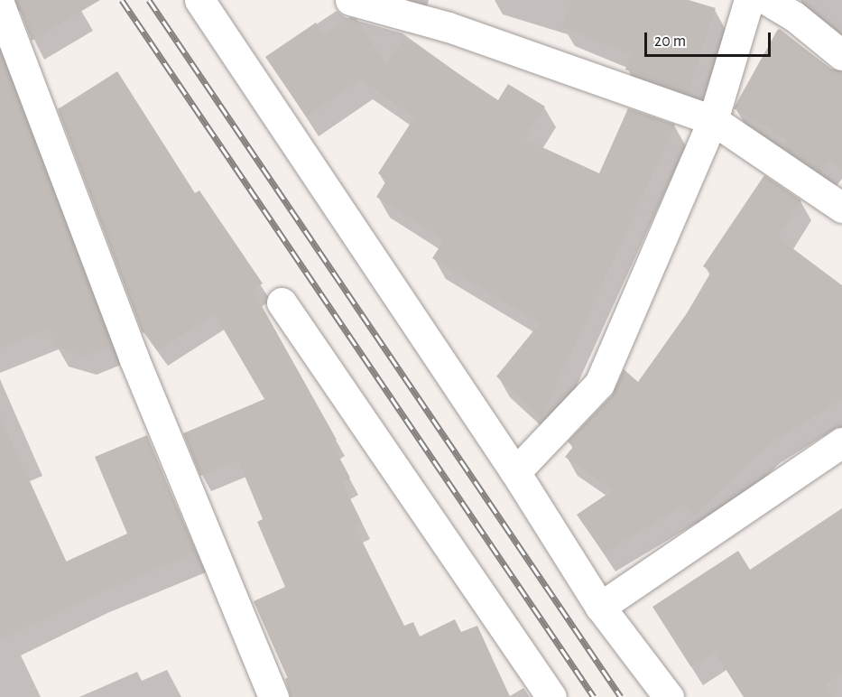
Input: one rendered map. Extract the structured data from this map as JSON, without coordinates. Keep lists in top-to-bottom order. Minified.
{"scale_bar":"20 m"}
